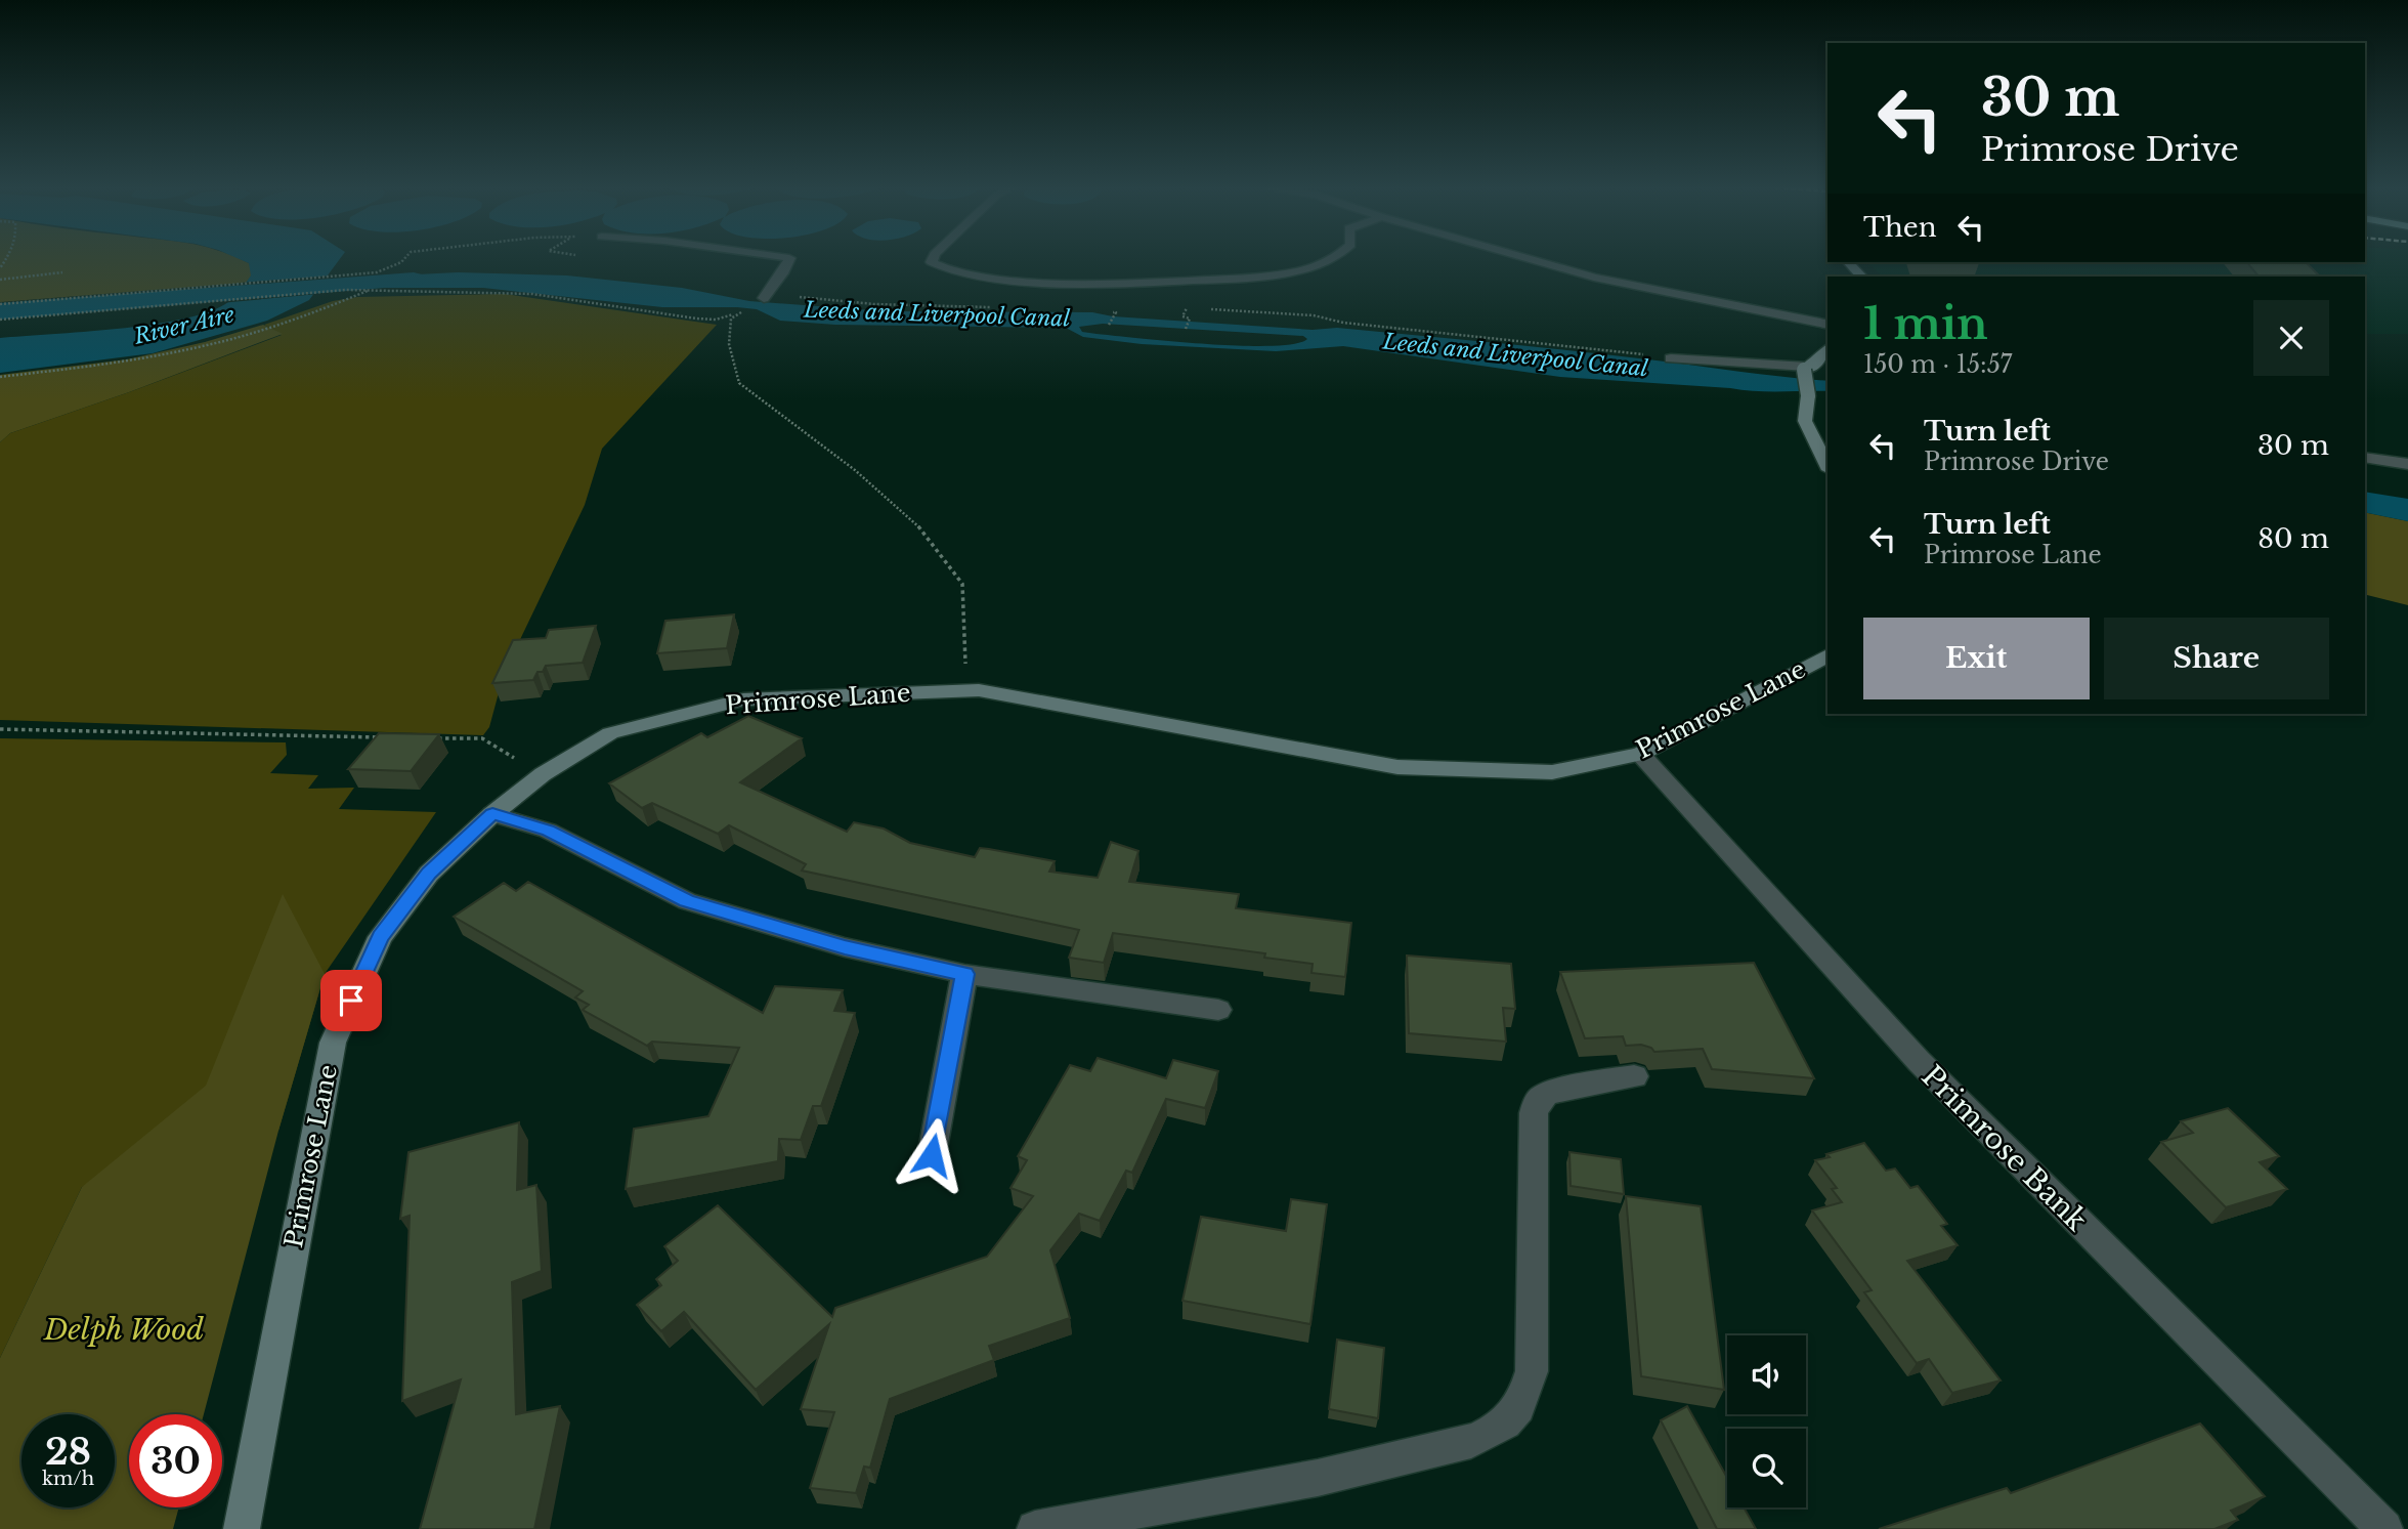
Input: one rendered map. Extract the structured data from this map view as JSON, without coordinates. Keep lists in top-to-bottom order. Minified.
{"streets":{"street":["Primrose Lane","Primrose Bank"]},"crossings":[["Primrose Lane","Primrose Bank"]],"water":["Leeds and Liverpool Canal","River Aire"],"parks":["Delph Wood"],"page":{"turn":["30 m","Primrose Drive"],"then":"Then","heading":["1 min","150 m · 15:57"],"list":[{"name":"Turn left","note":"Primrose Drive","value":"30 m"},{"name":"Turn left","note":"Primrose Lane","value":"80 m"}],"buttons":["Exit","Share"],"speed":"28 km/h","limit":"30"}}
